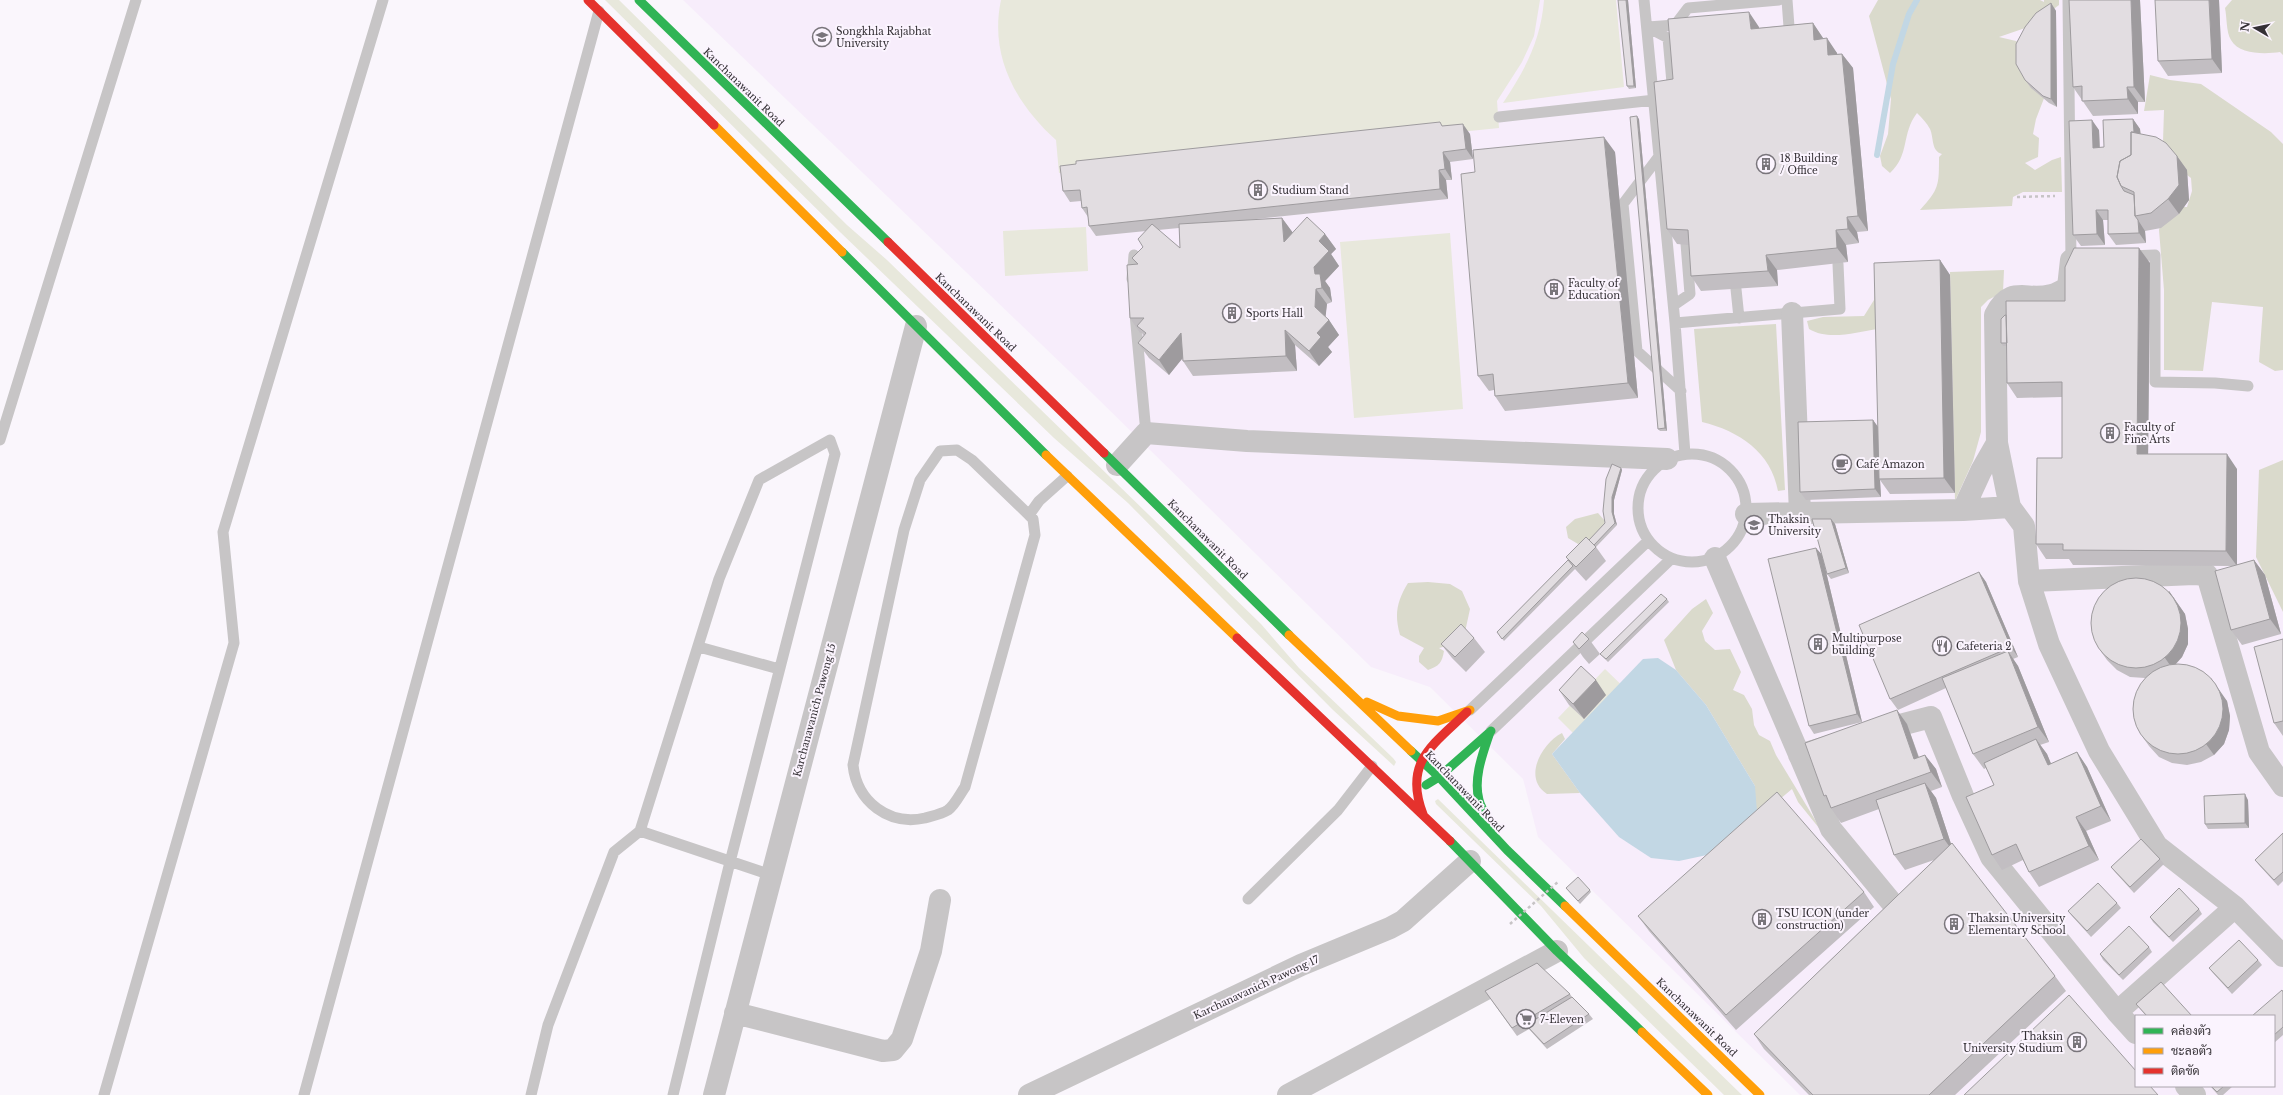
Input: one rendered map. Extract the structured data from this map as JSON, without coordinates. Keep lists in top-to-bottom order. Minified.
{"streets":{"main road":["Kanchanawanit Road"],"street":["Karchanavanich Pawong 15","Karchanavanich Pawong 17"]},"places":{"school or university":["Songkhla Rajabhat University","Thaksin University"],"building":["18 Building / Office","Studium Stand","Faculty of Education","Sports Hall","Faculty of Fine Arts","Multipurpose building","TSU ICON (under construction)","Thaksin University Elementary School","Thaksin University Studium"],"cafe":["Café Amazon"],"restaurant":["Cafeteria 2"],"supermarket":["7-Eleven"]},"legend":["คล่องตัว","ชะลอตัว","ติดขัด"],"north":"left"}
